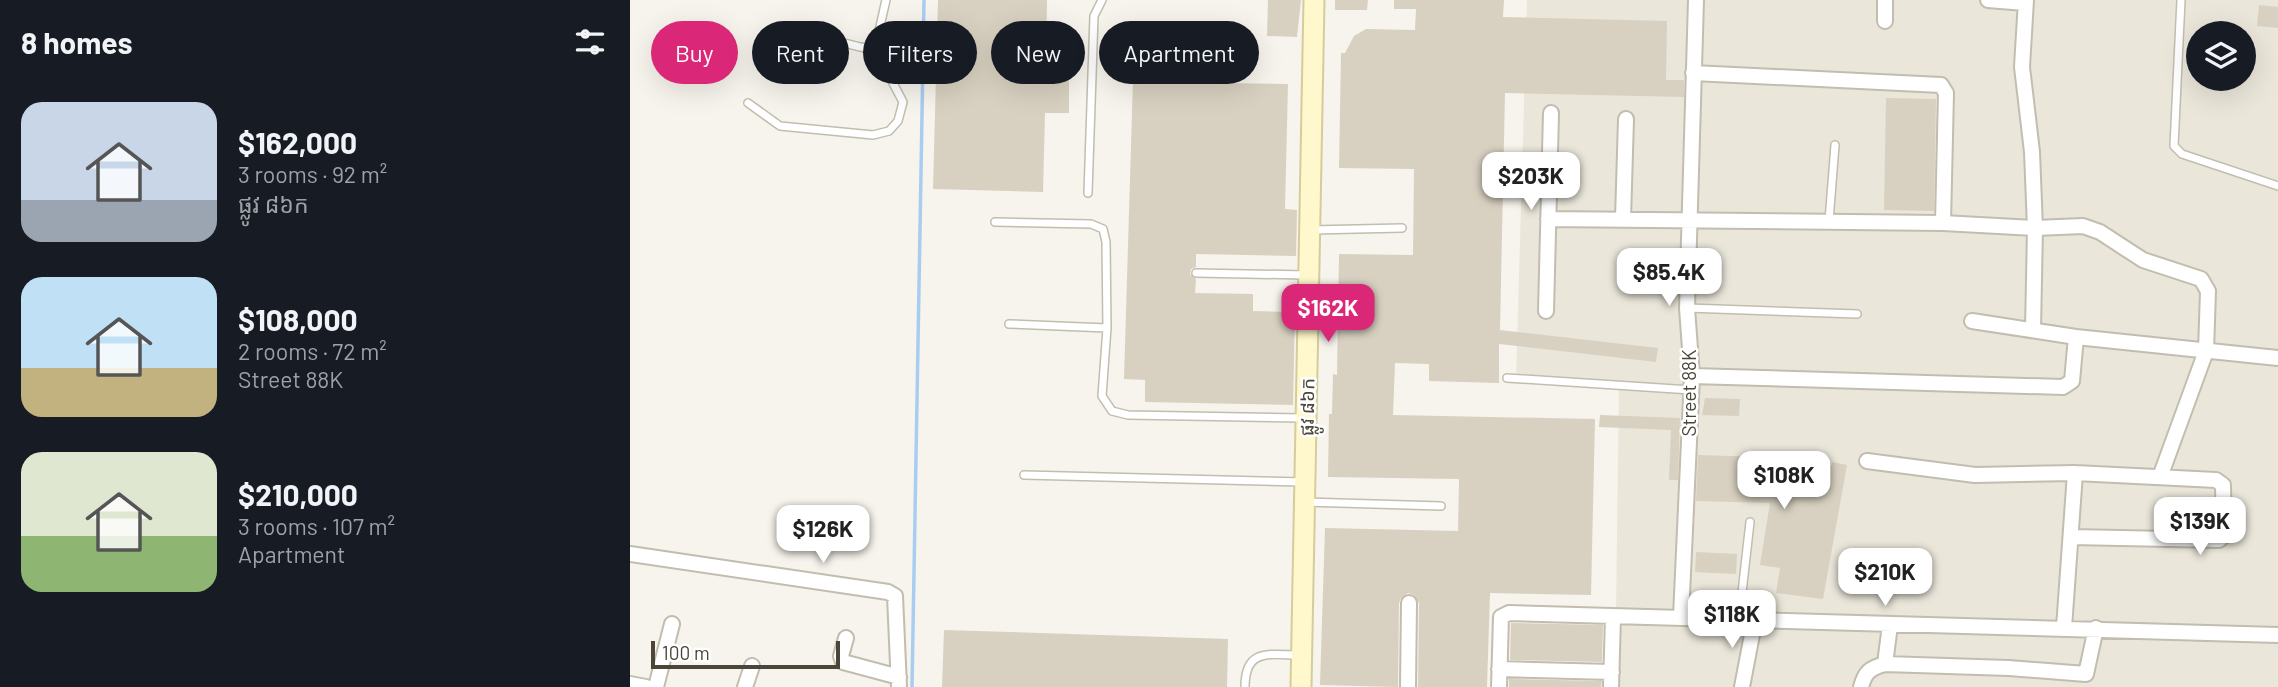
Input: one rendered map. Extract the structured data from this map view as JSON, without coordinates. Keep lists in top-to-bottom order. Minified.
{"streets":{"street":["Street 88K","ផ្លូវ ៨៦ក"]},"scale_bar":"100 m","page":{"heading":"8 homes","chip":["Buy","Rent","Filters","New","Apartment"],"list":[{"name":"$162,000","note":"3 rooms · 92 m² · ផ្លូវ ៨៦ក"},{"name":"$108,000","note":"2 rooms · 72 m² · Street 88K"},{"name":"$210,000","note":"3 rooms · 107 m² · Apartment"}],"price":["$203K","$85.4K","$162K","$108K","$139K","$126K","$210K","$118K"],"scale":"100 m"}}
